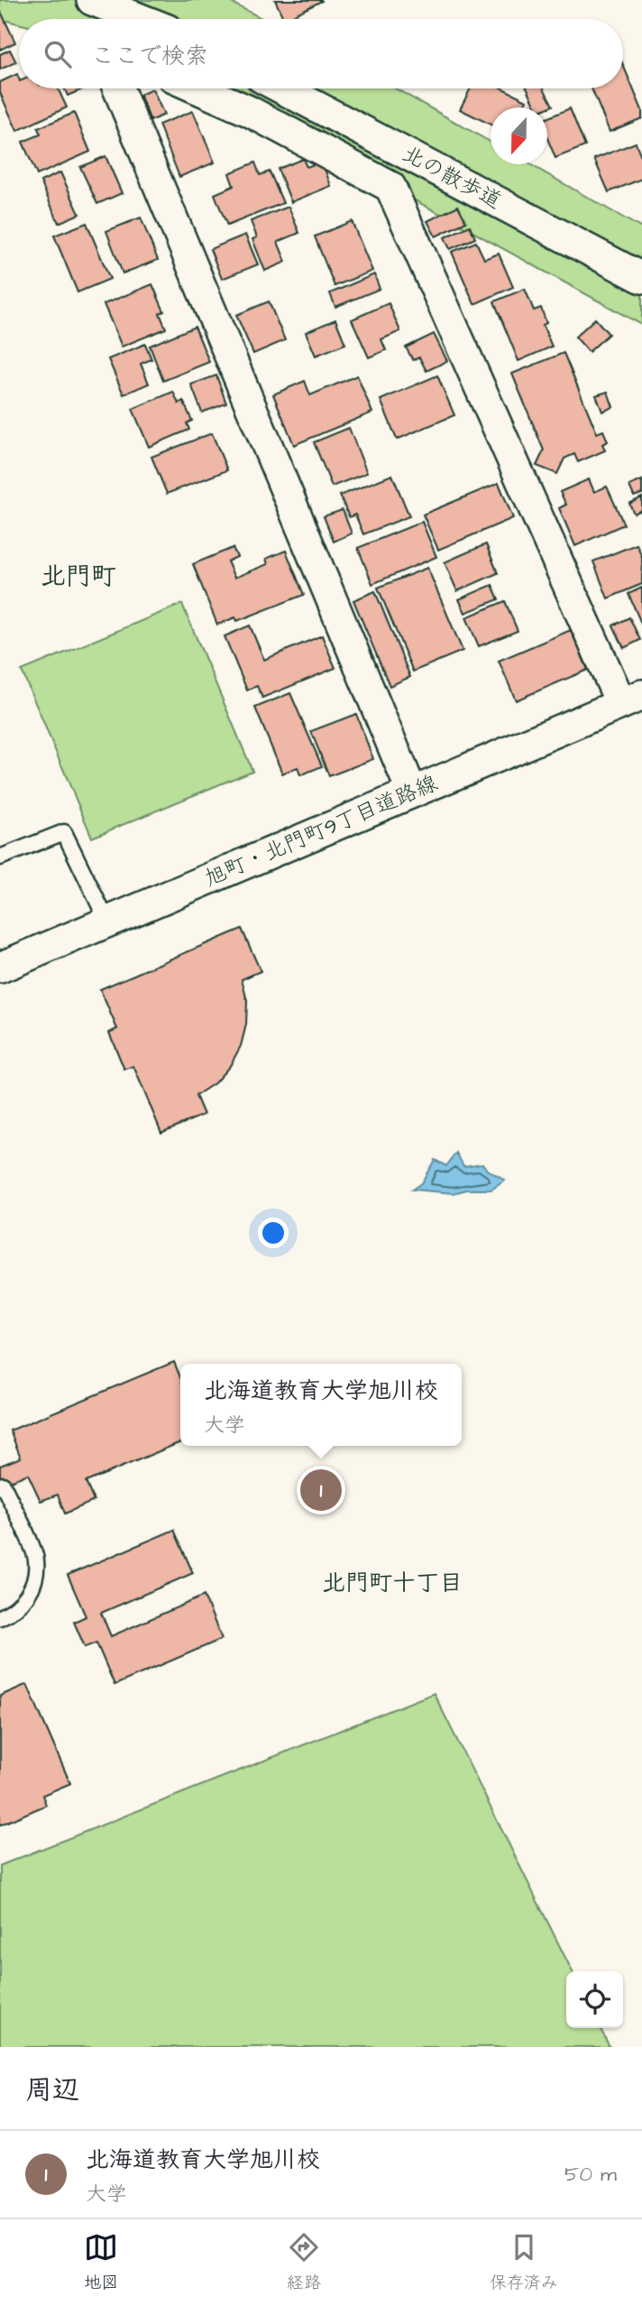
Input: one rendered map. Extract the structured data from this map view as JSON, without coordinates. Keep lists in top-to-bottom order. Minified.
{"streets":{"street":["北の散歩道","旭町・北門町9丁目道路線"]},"districts":["北門町","北門町十丁目"],"north":"bottom","page":{"search":"ここで検索","popup":["北海道教育大学旭川校","大学"],"pins":"1","heading":"周辺","list":[{"mark":"1","name":"北海道教育大学旭川校","note":"大学","value":"50 m"}],"nav":["地図","経路","保存済み"]}}
